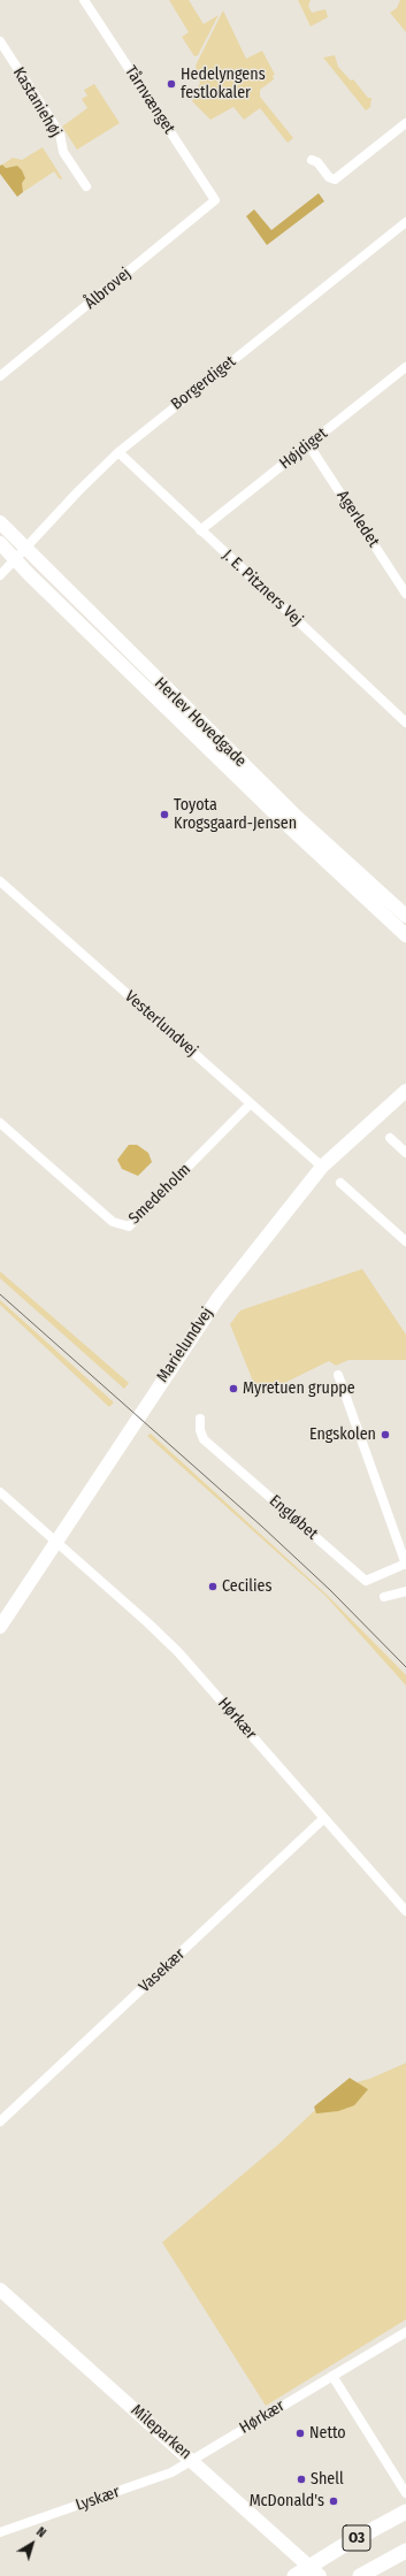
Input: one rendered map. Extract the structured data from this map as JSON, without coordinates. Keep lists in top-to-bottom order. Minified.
{"streets":{"main road":["Herlev Hovedgade","Marielundvej","Mileparken","O3"],"street":["Tårnvænget","Kastaniehøj","Ålbrovej","Borgerdiget","Højdiget","Agerledet","J. E. Pitzners Vej","Vesterlundvej","Smedeholm","Engløbet","Hørkær","Vasekær","Lyskær"]},"crossings":[["Tårnvænget","Ålbrovej"],["Borgerdiget","J. E. Pitzners Vej"],["Borgerdiget","Herlev Hovedgade"],["Højdiget","Agerledet"],["Højdiget","J. E. Pitzners Vej"],["Vesterlundvej","Smedeholm"],["Vesterlundvej","Marielundvej"],["Marielundvej","Hørkær"],["Hørkær","Vasekær"],["Hørkær","Mileparken"],["Hørkær","Lyskær"],["Mileparken","Lyskær"],["Mileparken","O3"]],"places":["Hedelyngens festlokaler","Toyota Krogsgaard-Jensen","Myretuen gruppe","Engskolen","Cecilies","Netto","Shell","McDonald's"],"north":"top right"}
